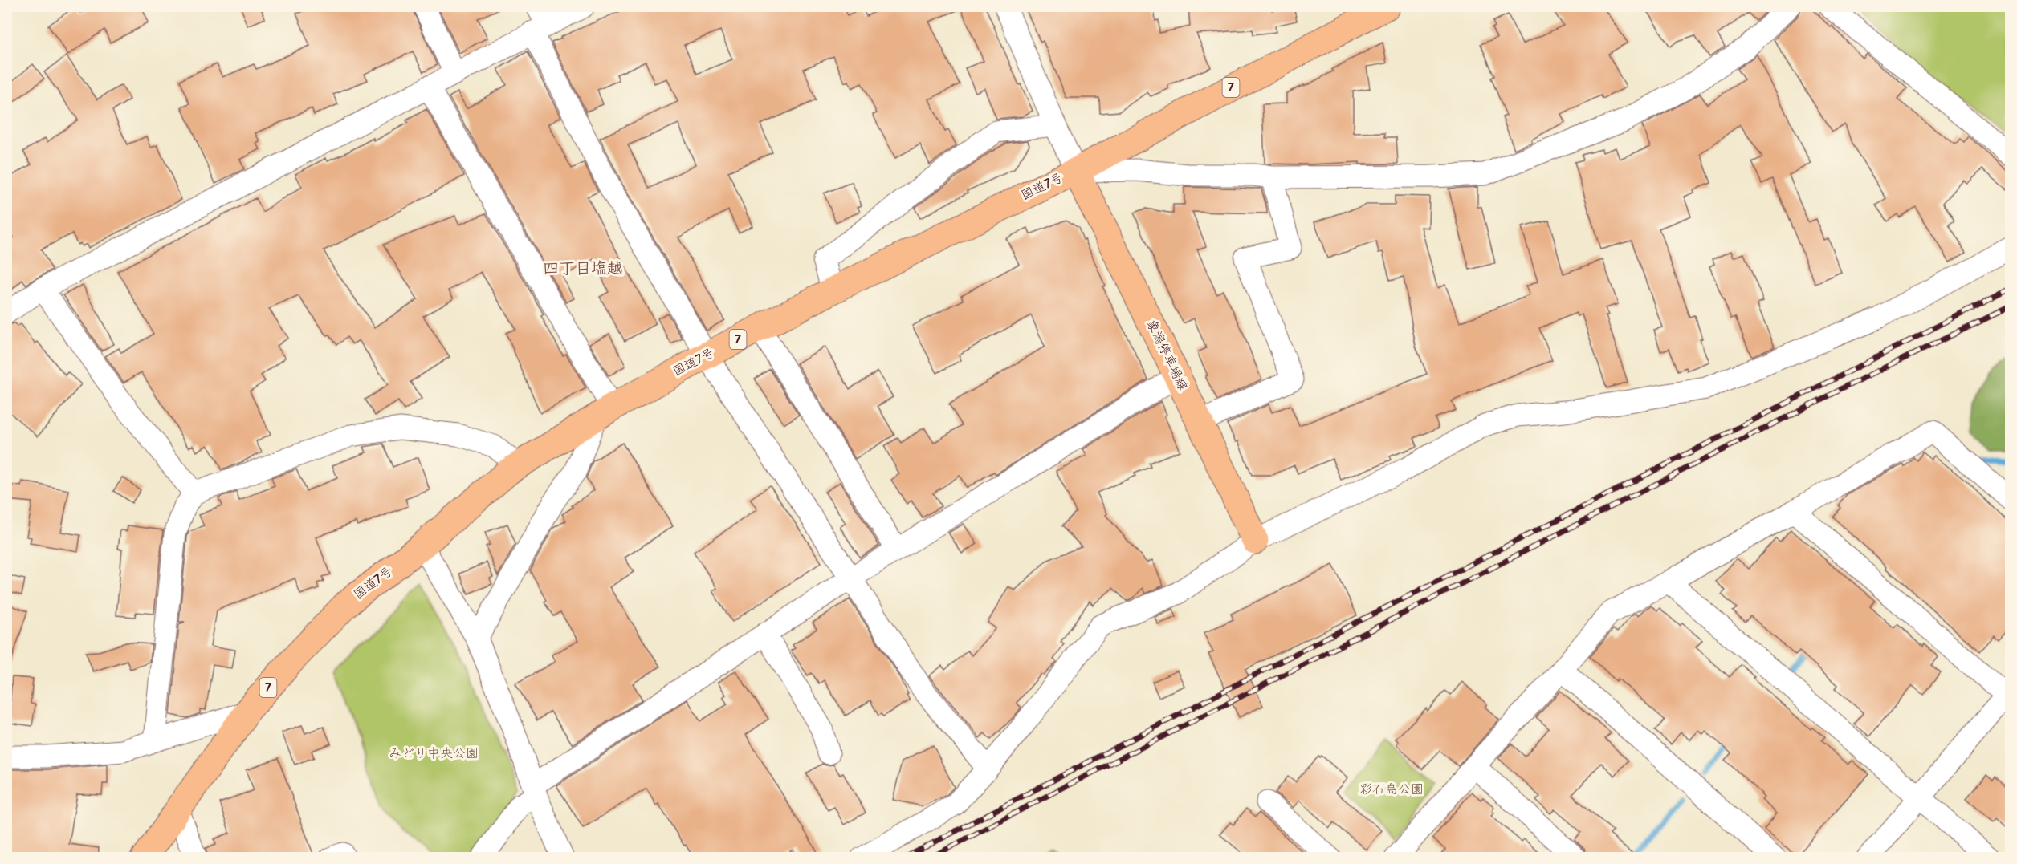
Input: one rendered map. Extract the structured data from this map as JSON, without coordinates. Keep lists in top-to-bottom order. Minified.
{"streets":{"main road":["7","国道7号","象潟停車場線"]},"crossings":[["国道7号","象潟停車場線"]],"districts":["四丁目塩越"],"parks":["みどり中央公園","彩石島公園"]}
